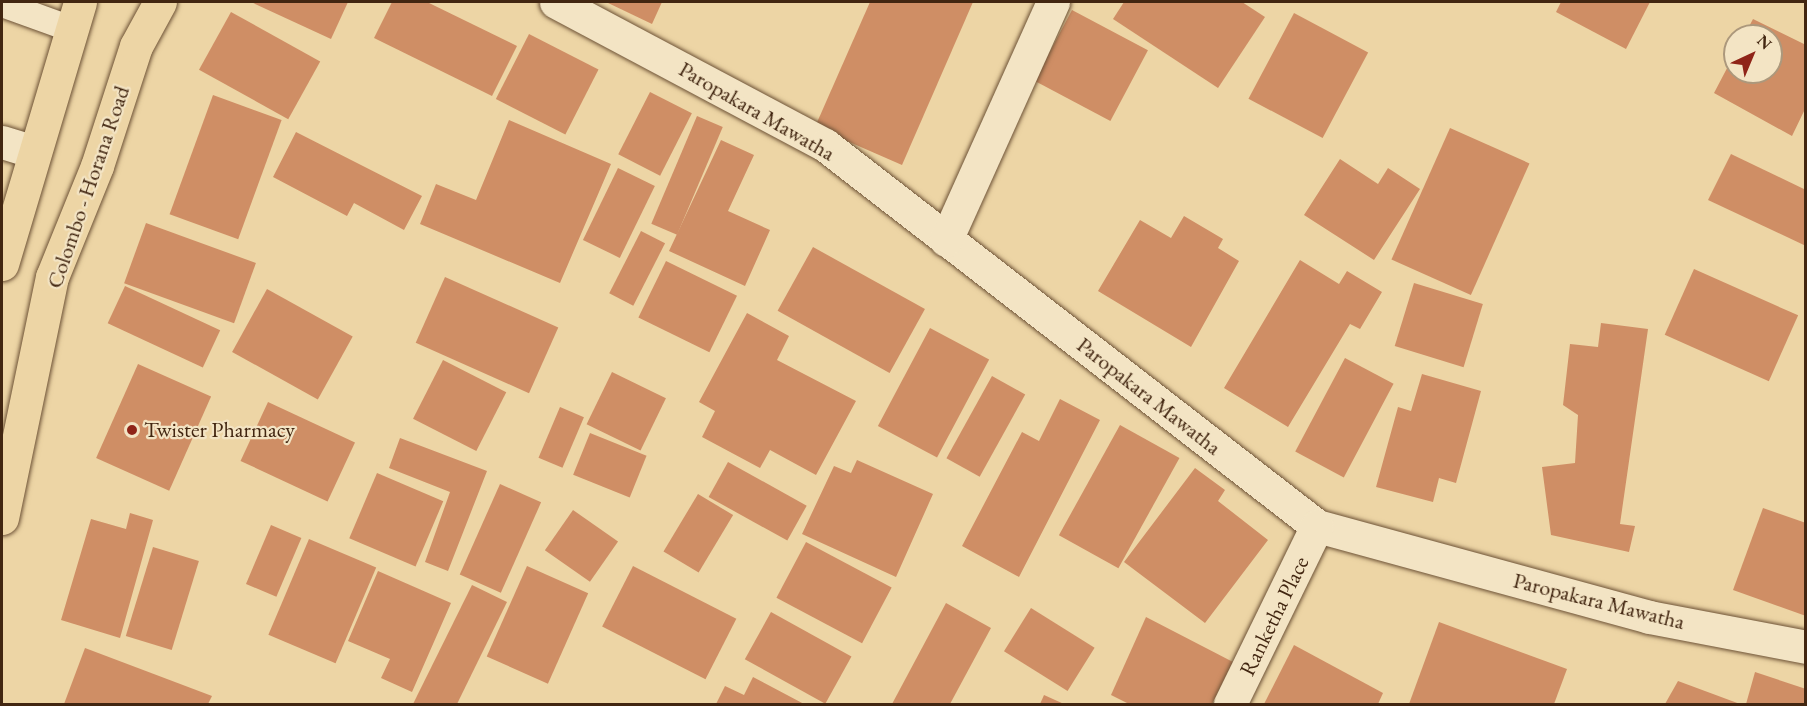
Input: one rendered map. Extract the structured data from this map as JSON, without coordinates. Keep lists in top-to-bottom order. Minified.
{"streets":{"main road":["Colombo - Horana Road"],"street":["Paropakara Mawatha","Ranketha Place"]},"crossings":[["Paropakara Mawatha","Ranketha Place"]],"places":["Twister Pharmacy"],"north":"top right"}
